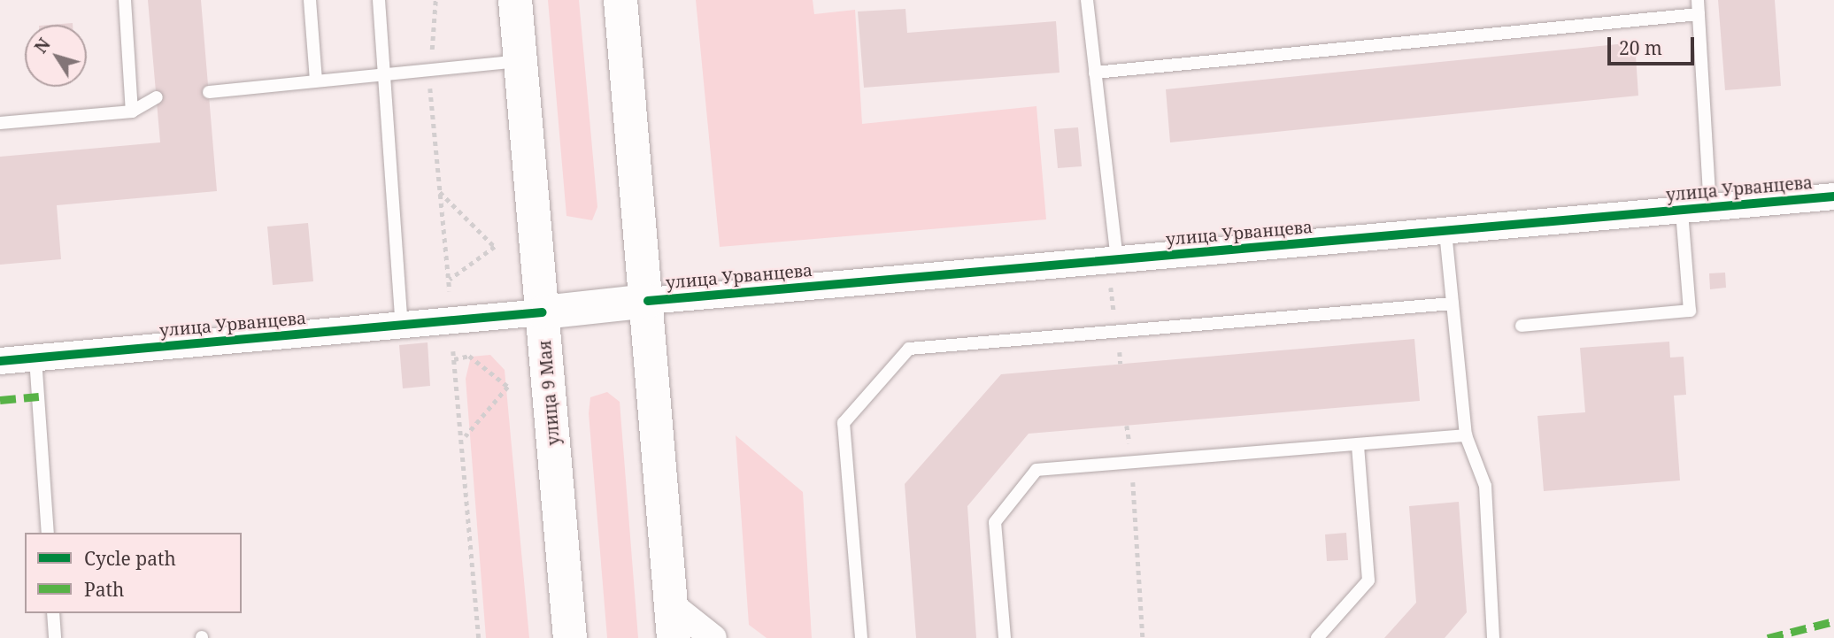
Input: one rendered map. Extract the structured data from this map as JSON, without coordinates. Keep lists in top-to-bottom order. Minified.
{"streets":{"main road":["улица Урванцева","улица 9 Мая"]},"crossings":[["улица Урванцева","улица 9 Мая"]],"legend":["Cycle path","Path"],"scale_bar":"20 m","north":"top left"}
